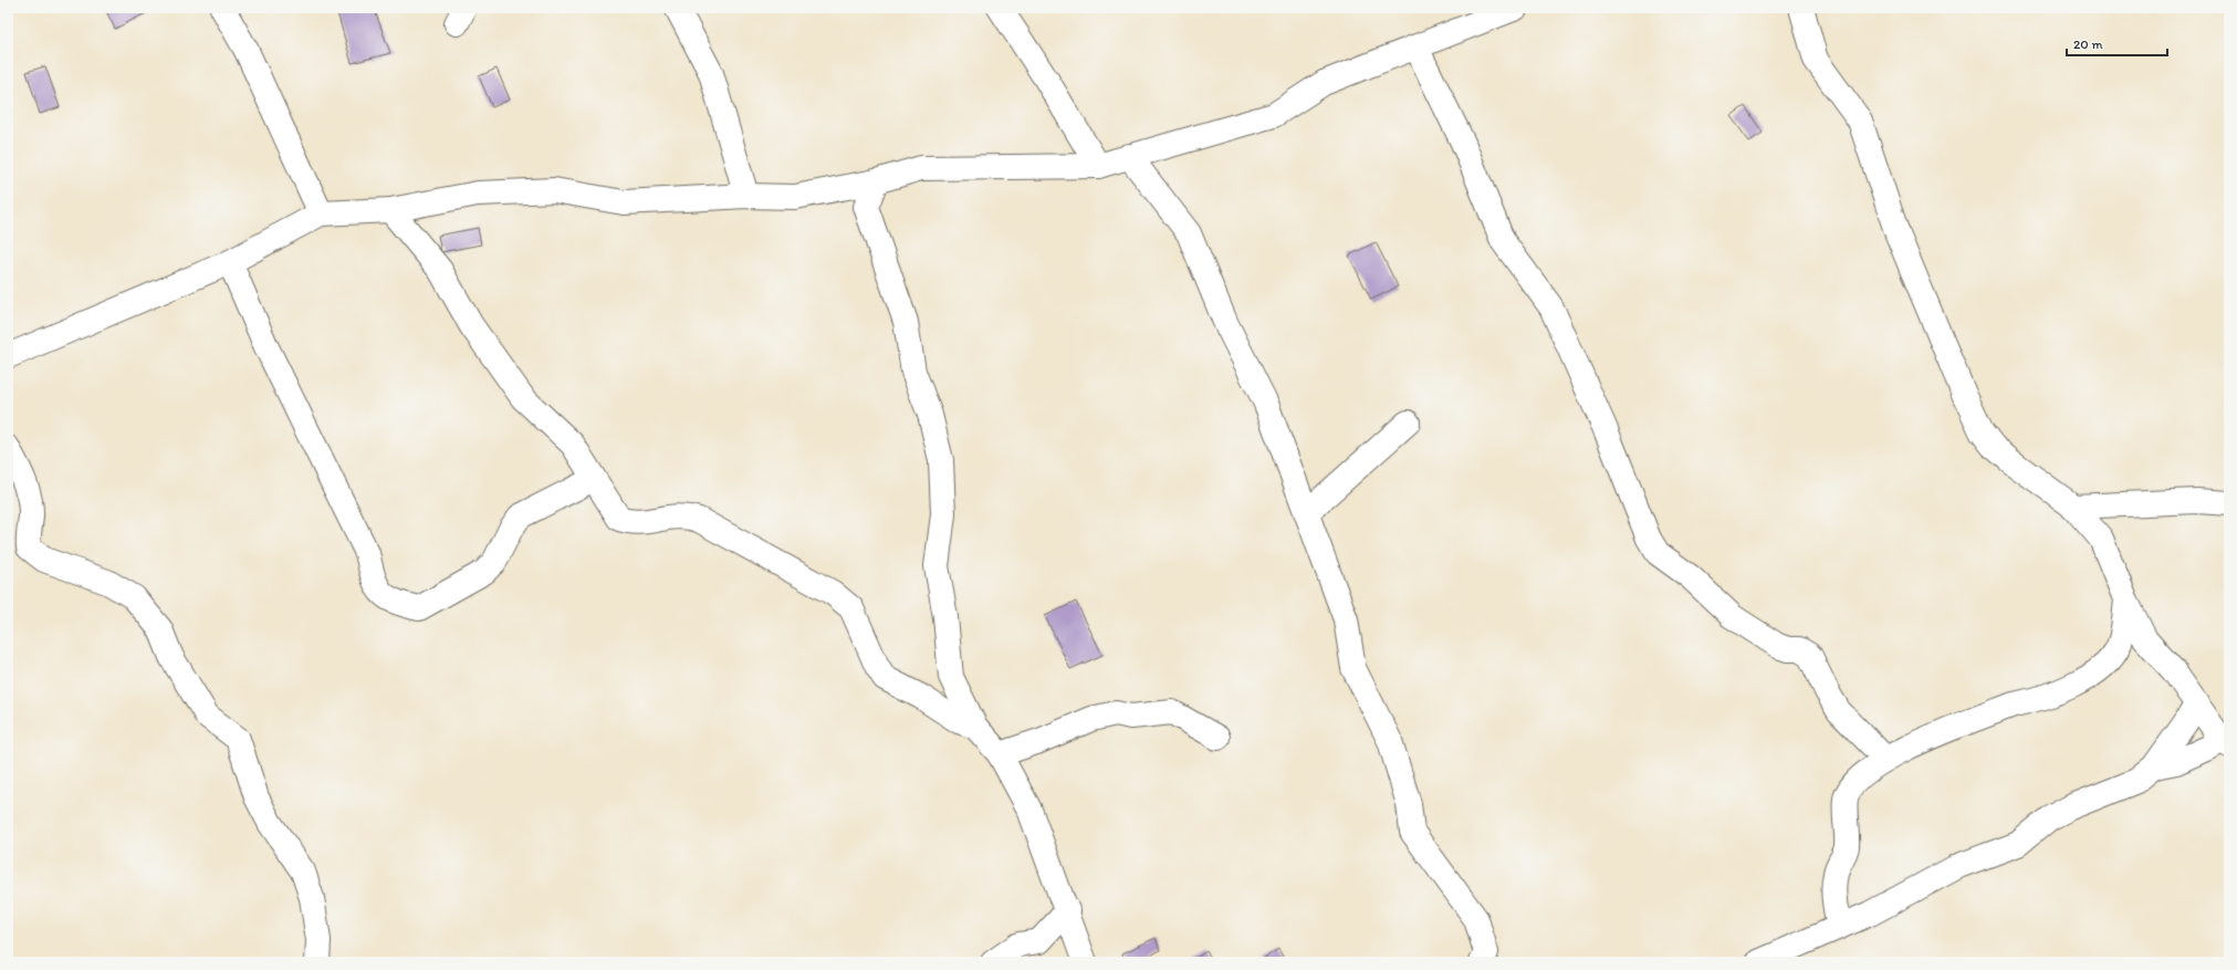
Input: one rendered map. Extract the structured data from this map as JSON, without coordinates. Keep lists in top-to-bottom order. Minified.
{"scale_bar":"20 m"}
